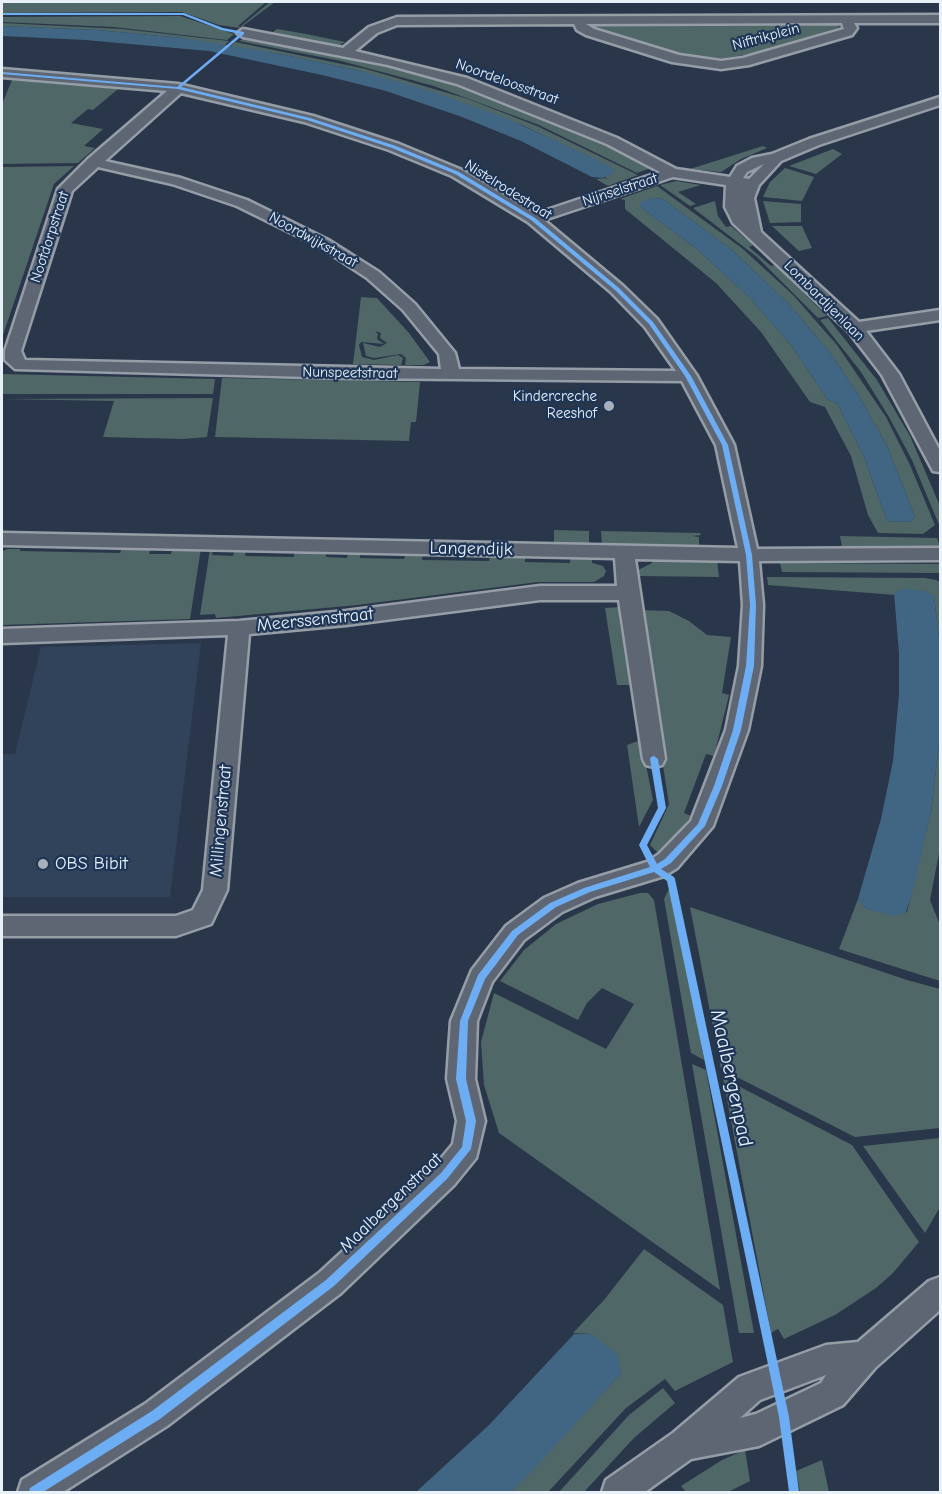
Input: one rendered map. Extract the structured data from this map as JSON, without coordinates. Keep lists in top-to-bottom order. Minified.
{"streets":{"street":["Niftrikplein","Noordeloosstraat","Nistelrodestraat","Nijnselstraat","Nootdorpstraat","Noordwijkstraat","Lombardijenlaan","Nunspeetstraat","Langendijk","Meerssenstraat","Millingenstraat","Maalbergenstraat"],"cycle path":["Maalbergenpad"]},"crossings":[["Noordeloosstraat","Nijnselstraat"],["Noordeloosstraat","Lombardijenlaan"],["Nistelrodestraat","Nijnselstraat"],["Nistelrodestraat","Nootdorpstraat"],["Nistelrodestraat","Nunspeetstraat"],["Nistelrodestraat","Langendijk"],["Nistelrodestraat","Maalbergenstraat"],["Nootdorpstraat","Noordwijkstraat"],["Nootdorpstraat","Nunspeetstraat"],["Noordwijkstraat","Nunspeetstraat"],["Langendijk","Maalbergenstraat"],["Meerssenstraat","Millingenstraat"]],"places":["Kindercreche Reeshof","OBS Bibit"]}
